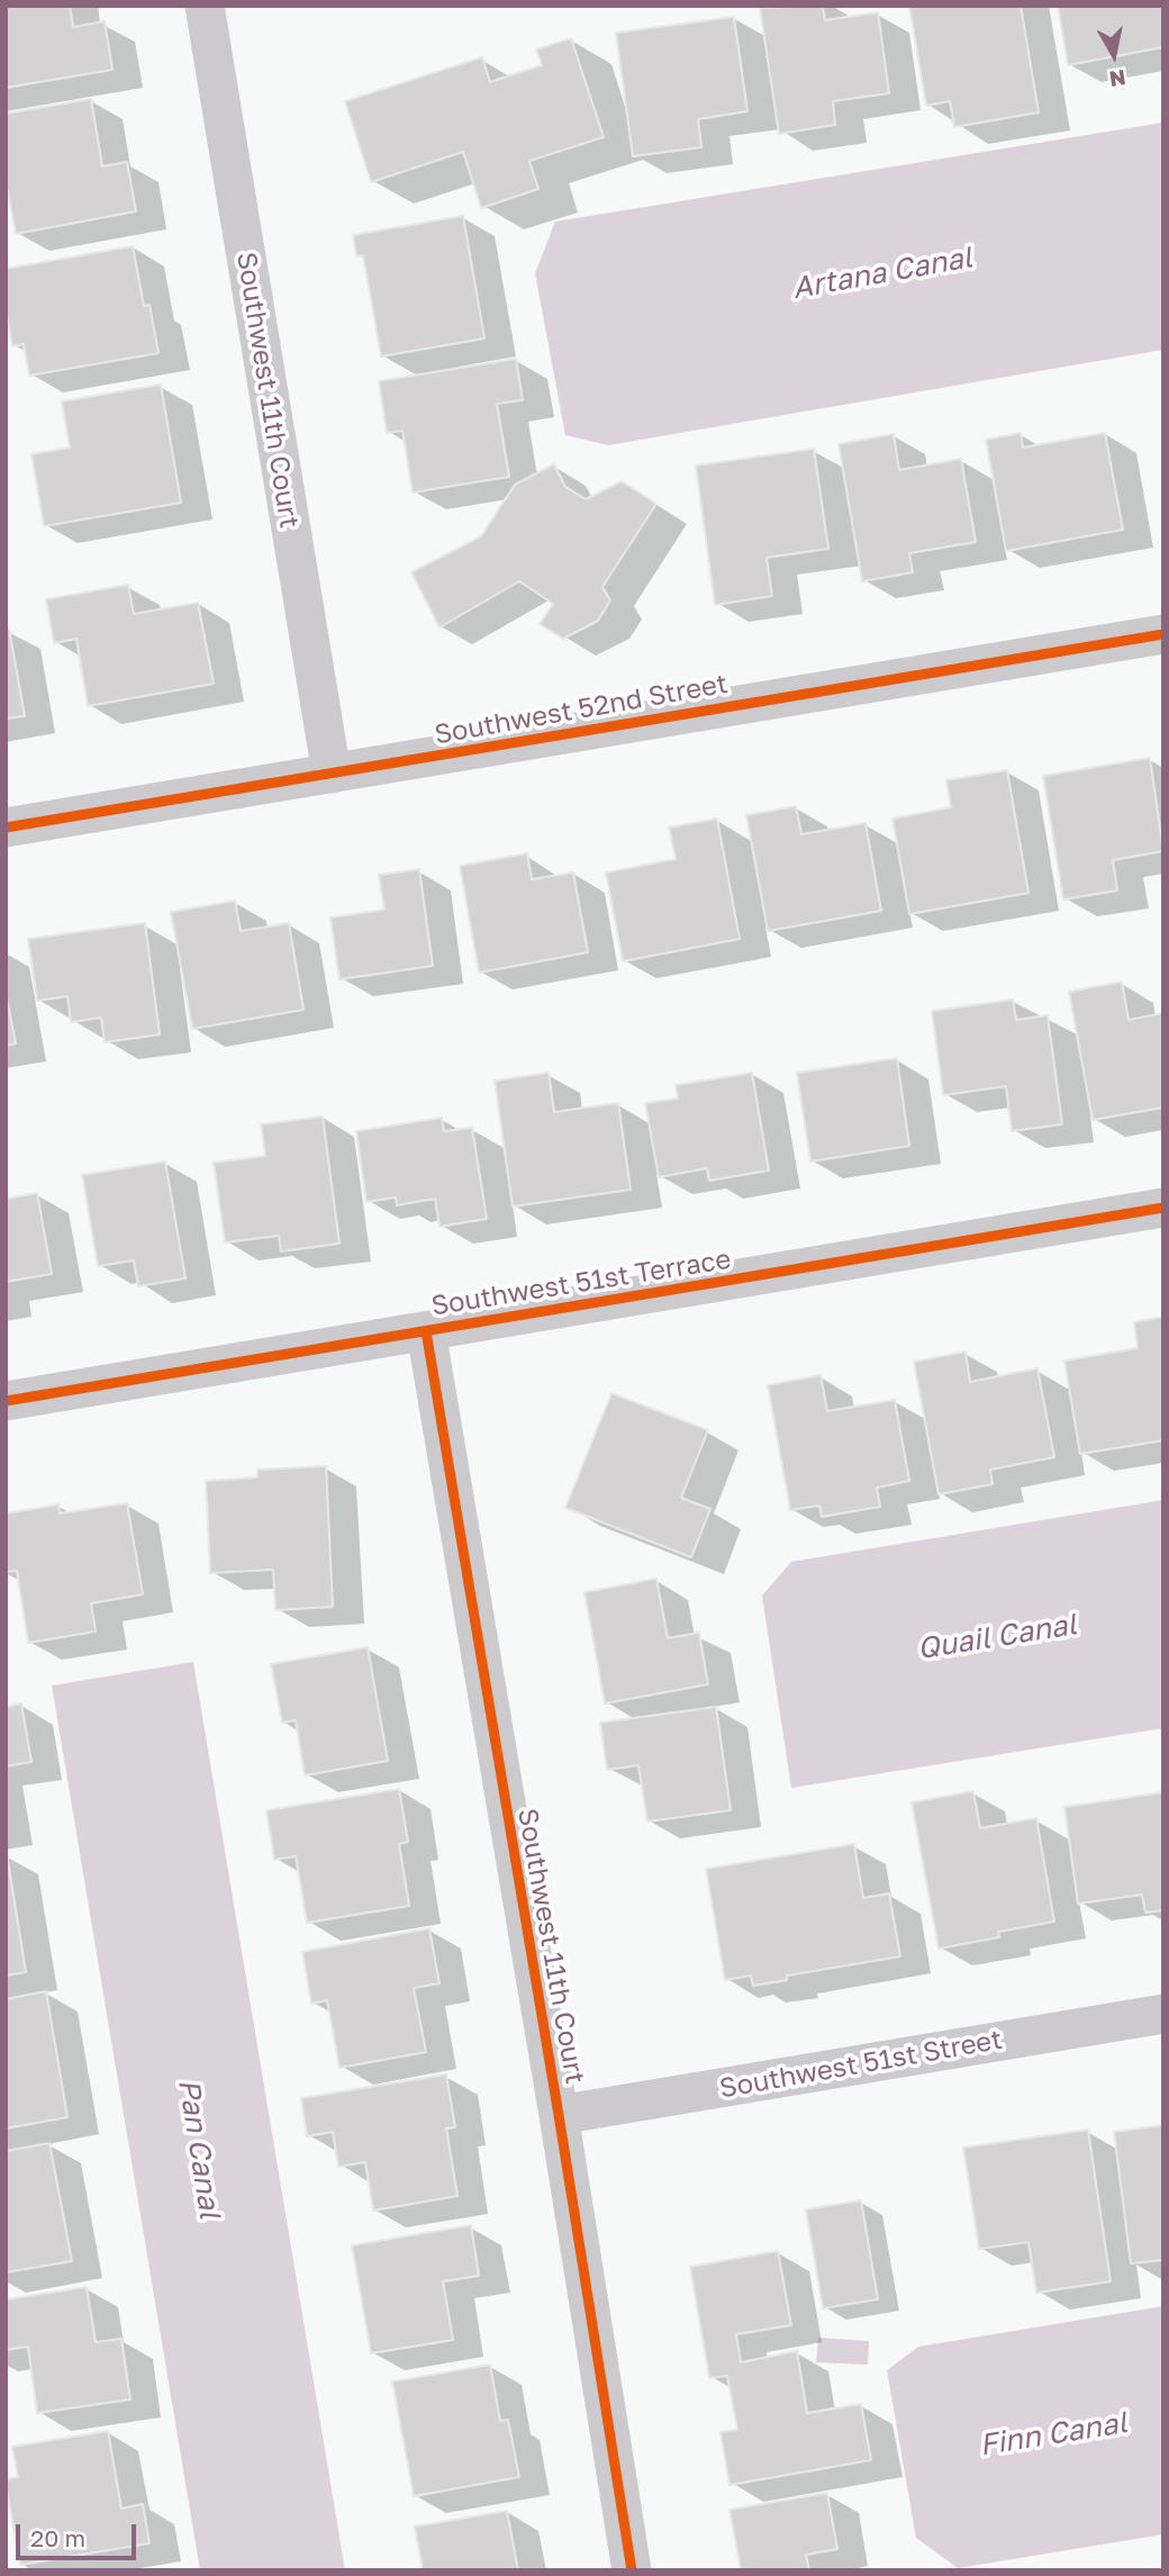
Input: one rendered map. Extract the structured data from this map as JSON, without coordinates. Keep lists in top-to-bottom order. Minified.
{"streets":{"street":["Southwest 11th Court","Southwest 52nd Street","Southwest 51st Terrace","Southwest 51st Street"]},"crossings":[["Southwest 11th Court","Southwest 52nd Street"],["Southwest 11th Court","Southwest 51st Terrace"],["Southwest 11th Court","Southwest 51st Street"]],"water":["Artana Canal","Quail Canal","Pan Canal","Finn Canal"],"scale_bar":"20 m","north":"bottom"}
